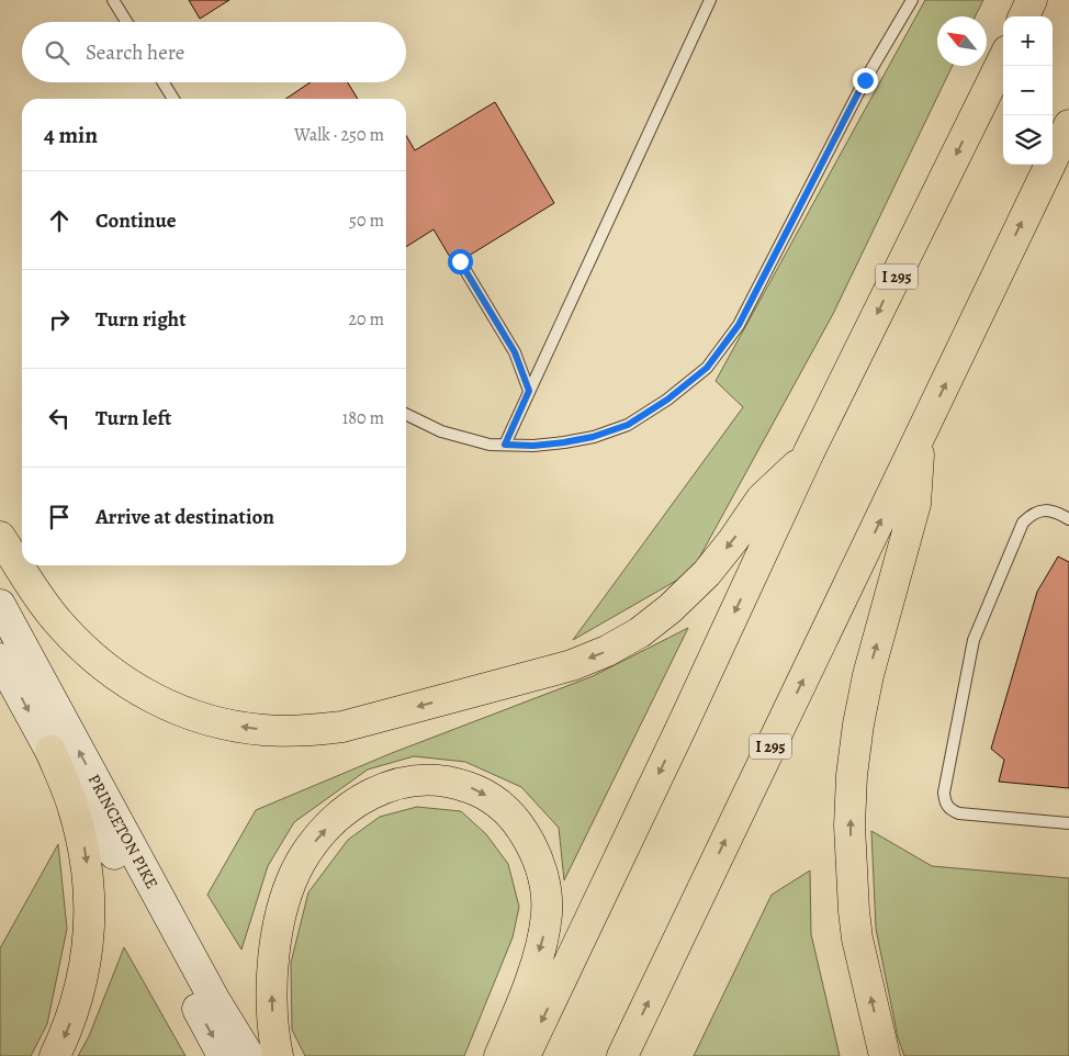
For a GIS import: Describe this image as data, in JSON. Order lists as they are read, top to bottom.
{
  "streets": {
    "highway": ["I 295"],
    "main road": ["PRINCETON PIKE"]
  },
  "north": "top left",
  "page": {
    "map_buttons": ["+", "−"],
    "search": "Search here",
    "heading": ["4 min", "Walk · 250 m"],
    "list": [
      ["Continue", "50 m"],
      ["Turn right", "20 m"],
      ["Turn left", "180 m"],
      "Arrive at destination"
    ]
  }
}
